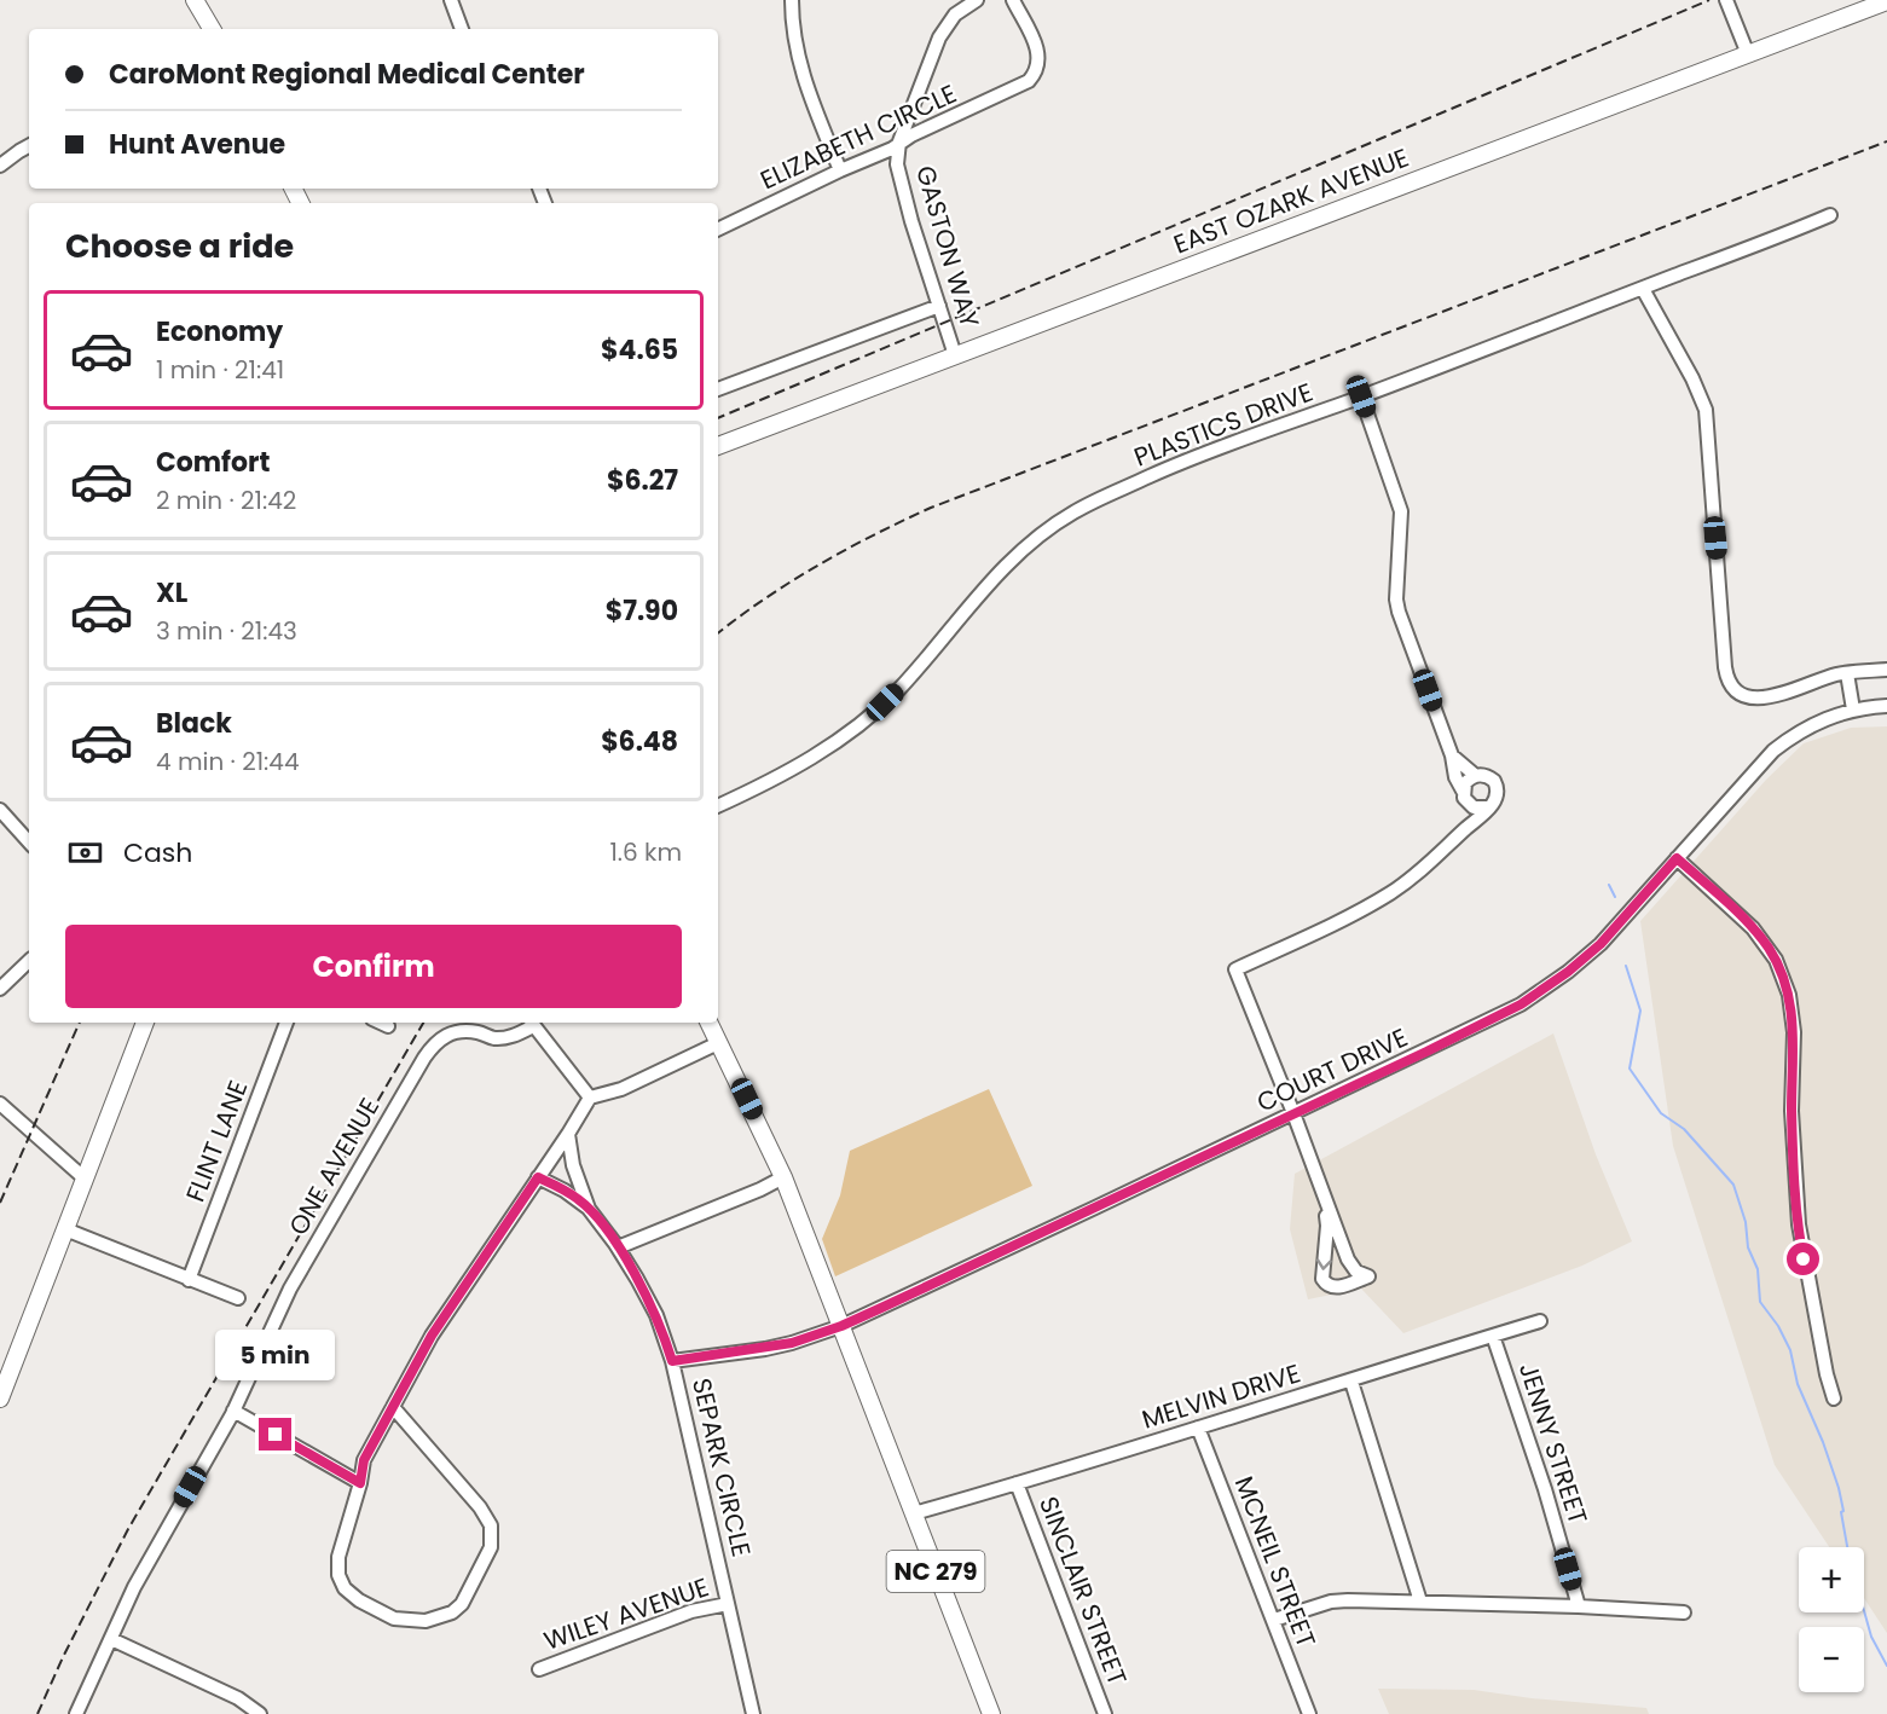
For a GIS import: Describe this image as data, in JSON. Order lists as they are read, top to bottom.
{
  "streets": {
    "main road": ["EAST OZARK AVENUE", "NC 279"],
    "street": [
      "ELIZABETH CIRCLE",
      "GASTON WAY",
      "PLASTICS DRIVE",
      "COURT DRIVE",
      "FLINT LANE",
      "ONE AVENUE",
      "MELVIN DRIVE",
      "JENNY STREET",
      "SEPARK CIRCLE",
      "MCNEIL STREET",
      "SINCLAIR STREET",
      "WILEY AVENUE"
    ]
  },
  "crossings": [
    ["ELIZABETH CIRCLE", "GASTON WAY"],
    ["EAST OZARK AVENUE", "GASTON WAY"],
    ["COURT DRIVE", "SEPARK CIRCLE"],
    ["COURT DRIVE", "NC 279"],
    ["MELVIN DRIVE", "JENNY STREET"],
    ["MELVIN DRIVE", "MCNEIL STREET"],
    ["MELVIN DRIVE", "NC 279"],
    ["MELVIN DRIVE", "SINCLAIR STREET"],
    ["SEPARK CIRCLE", "WILEY AVENUE"]
  ],
  "page": {
    "banner": ["CaroMont Regional Medical Center", "Hunt Avenue"],
    "heading": "Choose a ride",
    "list": [
      {
        "name": "Economy",
        "note": "1 min · 21:41",
        "value": "$4.65"
      },
      {
        "name": "Comfort",
        "note": "2 min · 21:42",
        "value": "$6.27"
      },
      {
        "name": "XL",
        "note": "3 min · 21:43",
        "value": "$7.90"
      },
      {
        "name": "Black",
        "note": "4 min · 21:44",
        "value": "$6.48"
      }
    ],
    "pay": ["Cash", "1.6 km"],
    "buttons": "Confirm",
    "bubble": "5 min",
    "map_buttons": ["+", "−"]
  }
}
